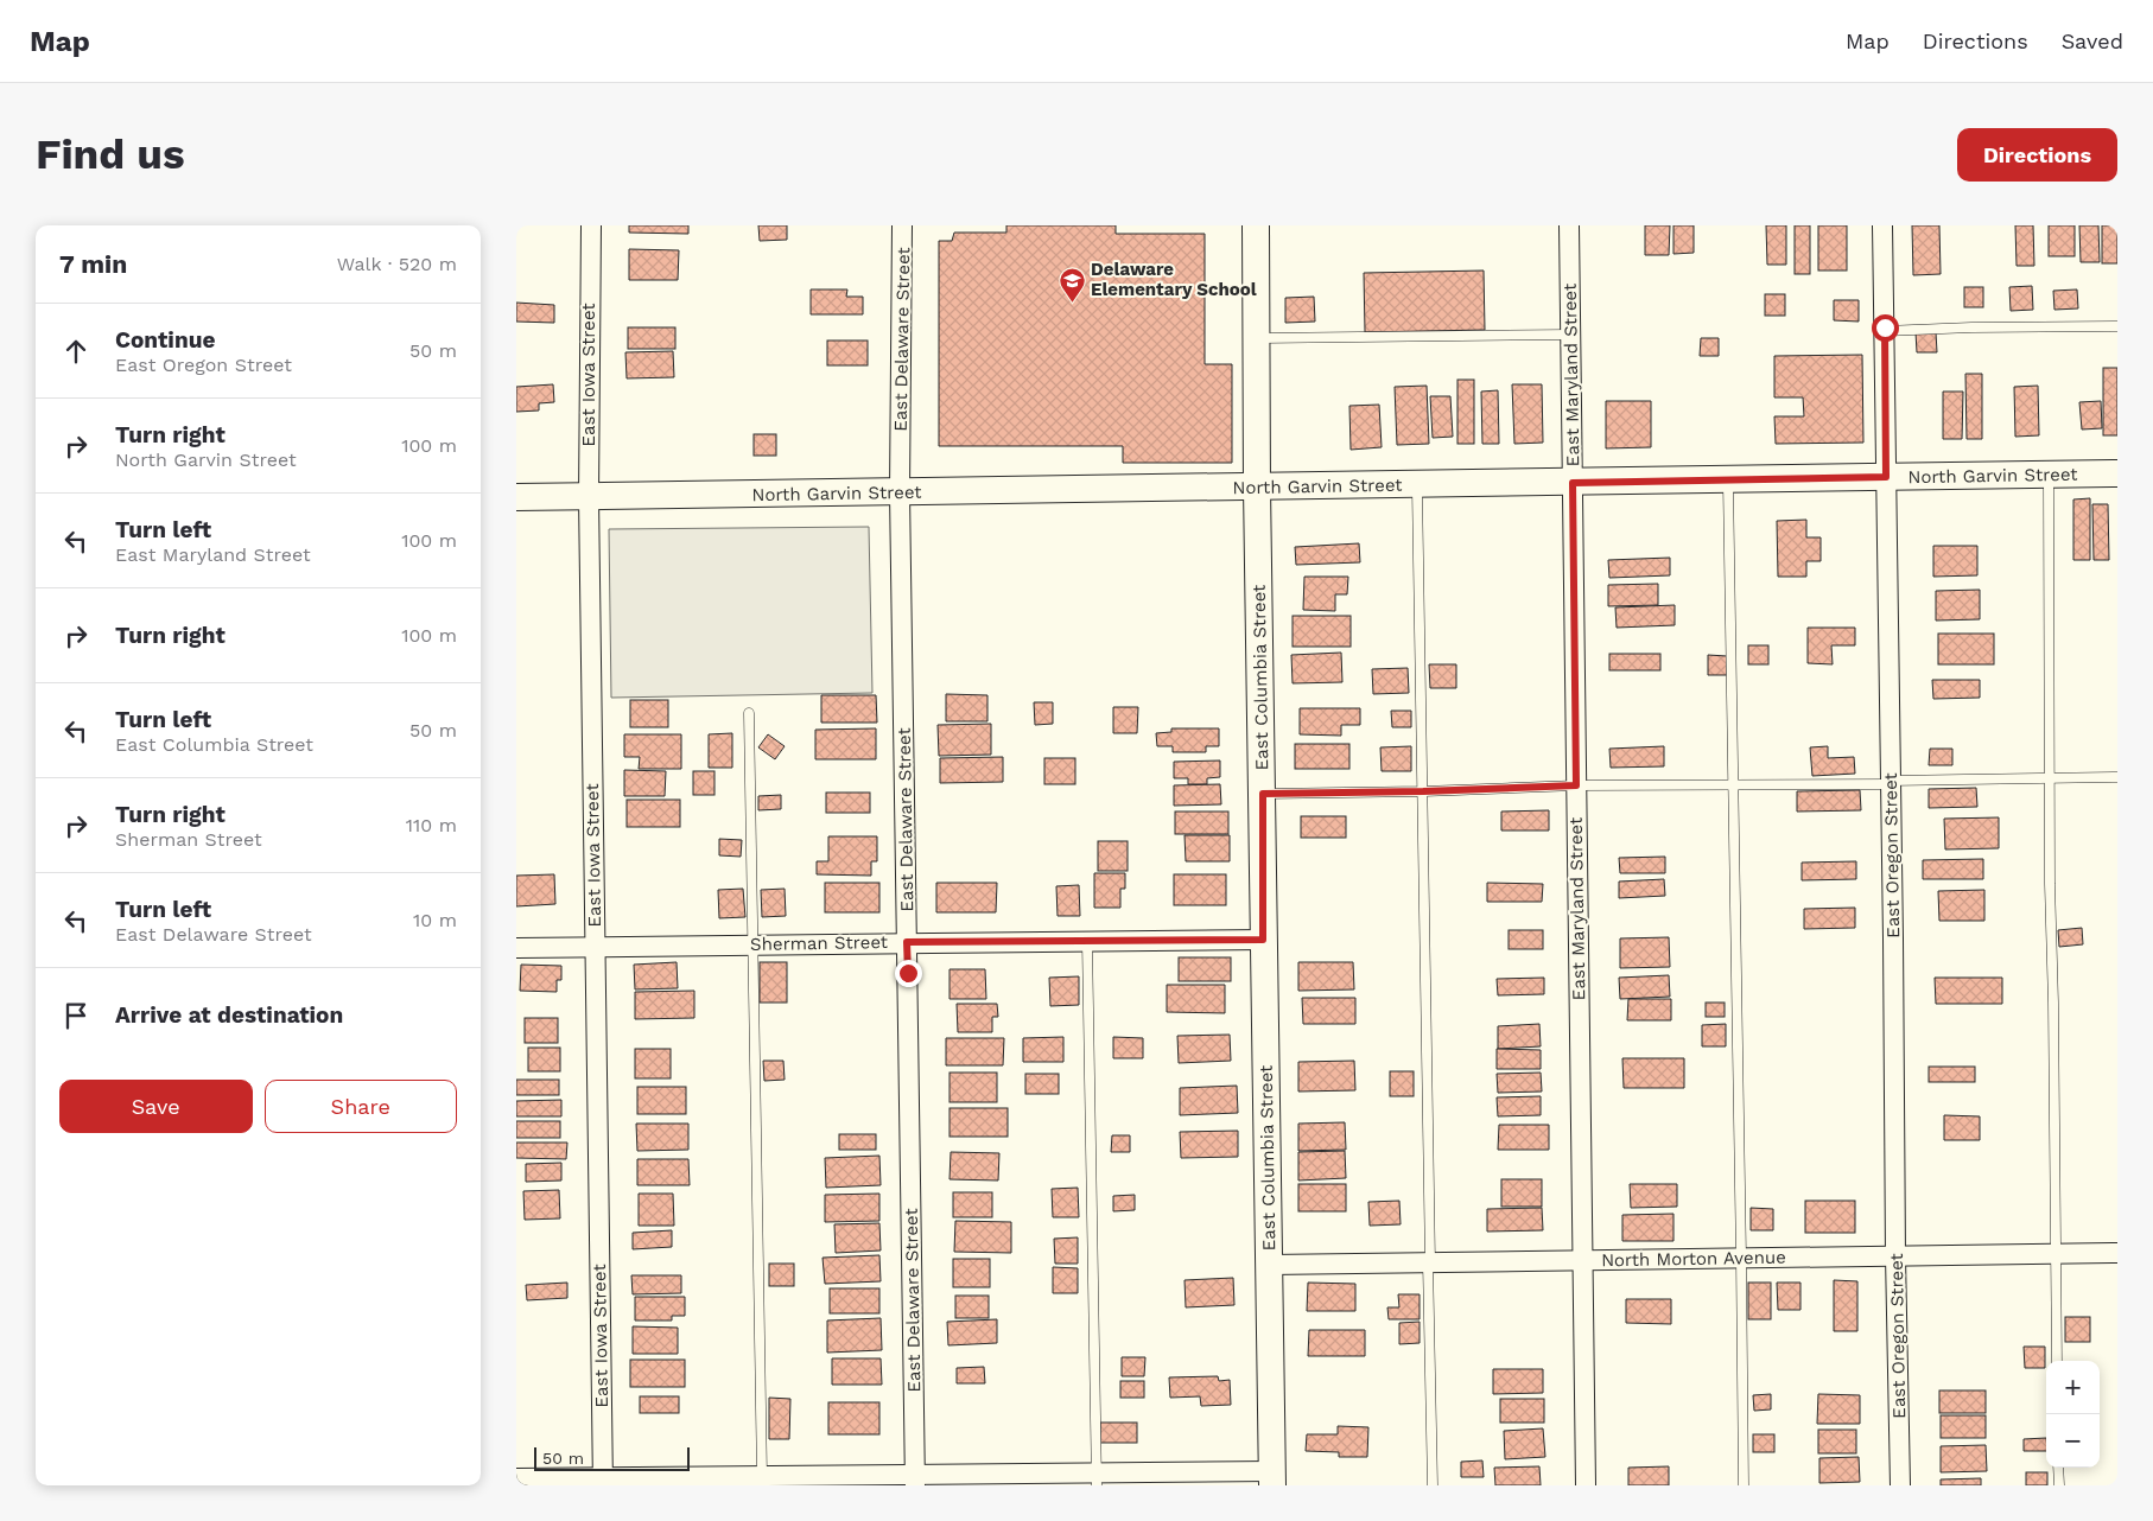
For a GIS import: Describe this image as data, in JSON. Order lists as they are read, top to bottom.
{
  "streets": {
    "main road": ["North Garvin Street", "East Columbia Street"],
    "street": [
      "East Delaware Street",
      "East Iowa Street",
      "East Maryland Street",
      "East Oregon Street",
      "Sherman Street",
      "North Morton Avenue"
    ]
  },
  "crossings": [
    ["East Delaware Street", "North Garvin Street"],
    ["East Delaware Street", "Sherman Street"],
    ["East Iowa Street", "North Garvin Street"],
    ["East Iowa Street", "Sherman Street"],
    ["East Maryland Street", "North Garvin Street"],
    ["East Maryland Street", "North Morton Avenue"],
    ["North Garvin Street", "East Columbia Street"],
    ["North Garvin Street", "East Oregon Street"],
    ["East Columbia Street", "Sherman Street"],
    ["East Columbia Street", "North Morton Avenue"],
    ["East Oregon Street", "North Morton Avenue"]
  ],
  "places": {
    "school or university": ["Delaware Elementary School"]
  },
  "scale_bar": "50 m",
  "page": {
    "header": "Map",
    "nav": ["Map", "Directions", "Saved"],
    "buttons": [
      "Directions",
      ["Save", "Share"]
    ],
    "title": "Find us",
    "heading": ["7 min", "Walk · 520 m"],
    "list": [
      ["Continue", "East Oregon Street", "50 m"],
      ["Turn right", "North Garvin Street", "100 m"],
      ["Turn left", "East Maryland Street", "100 m"],
      ["Turn right", "100 m"],
      ["Turn left", "East Columbia Street", "50 m"],
      ["Turn right", "Sherman Street", "110 m"],
      ["Turn left", "East Delaware Street", "10 m"],
      "Arrive at destination"
    ],
    "map_buttons": ["+", "−"],
    "scale": "50 m"
  }
}
